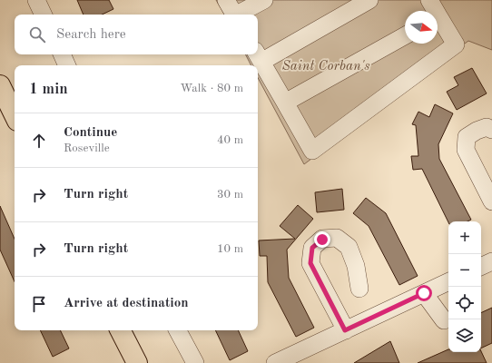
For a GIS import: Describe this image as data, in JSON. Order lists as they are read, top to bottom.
{
  "parks": ["Saint Corban's"],
  "north": "right",
  "page": {
    "search": "Search here",
    "heading": ["1 min", "Walk · 80 m"],
    "list": [
      ["Continue", "Roseville", "40 m"],
      ["Turn right", "30 m"],
      ["Turn right", "10 m"],
      "Arrive at destination"
    ],
    "map_buttons": ["+", "−"]
  }
}
